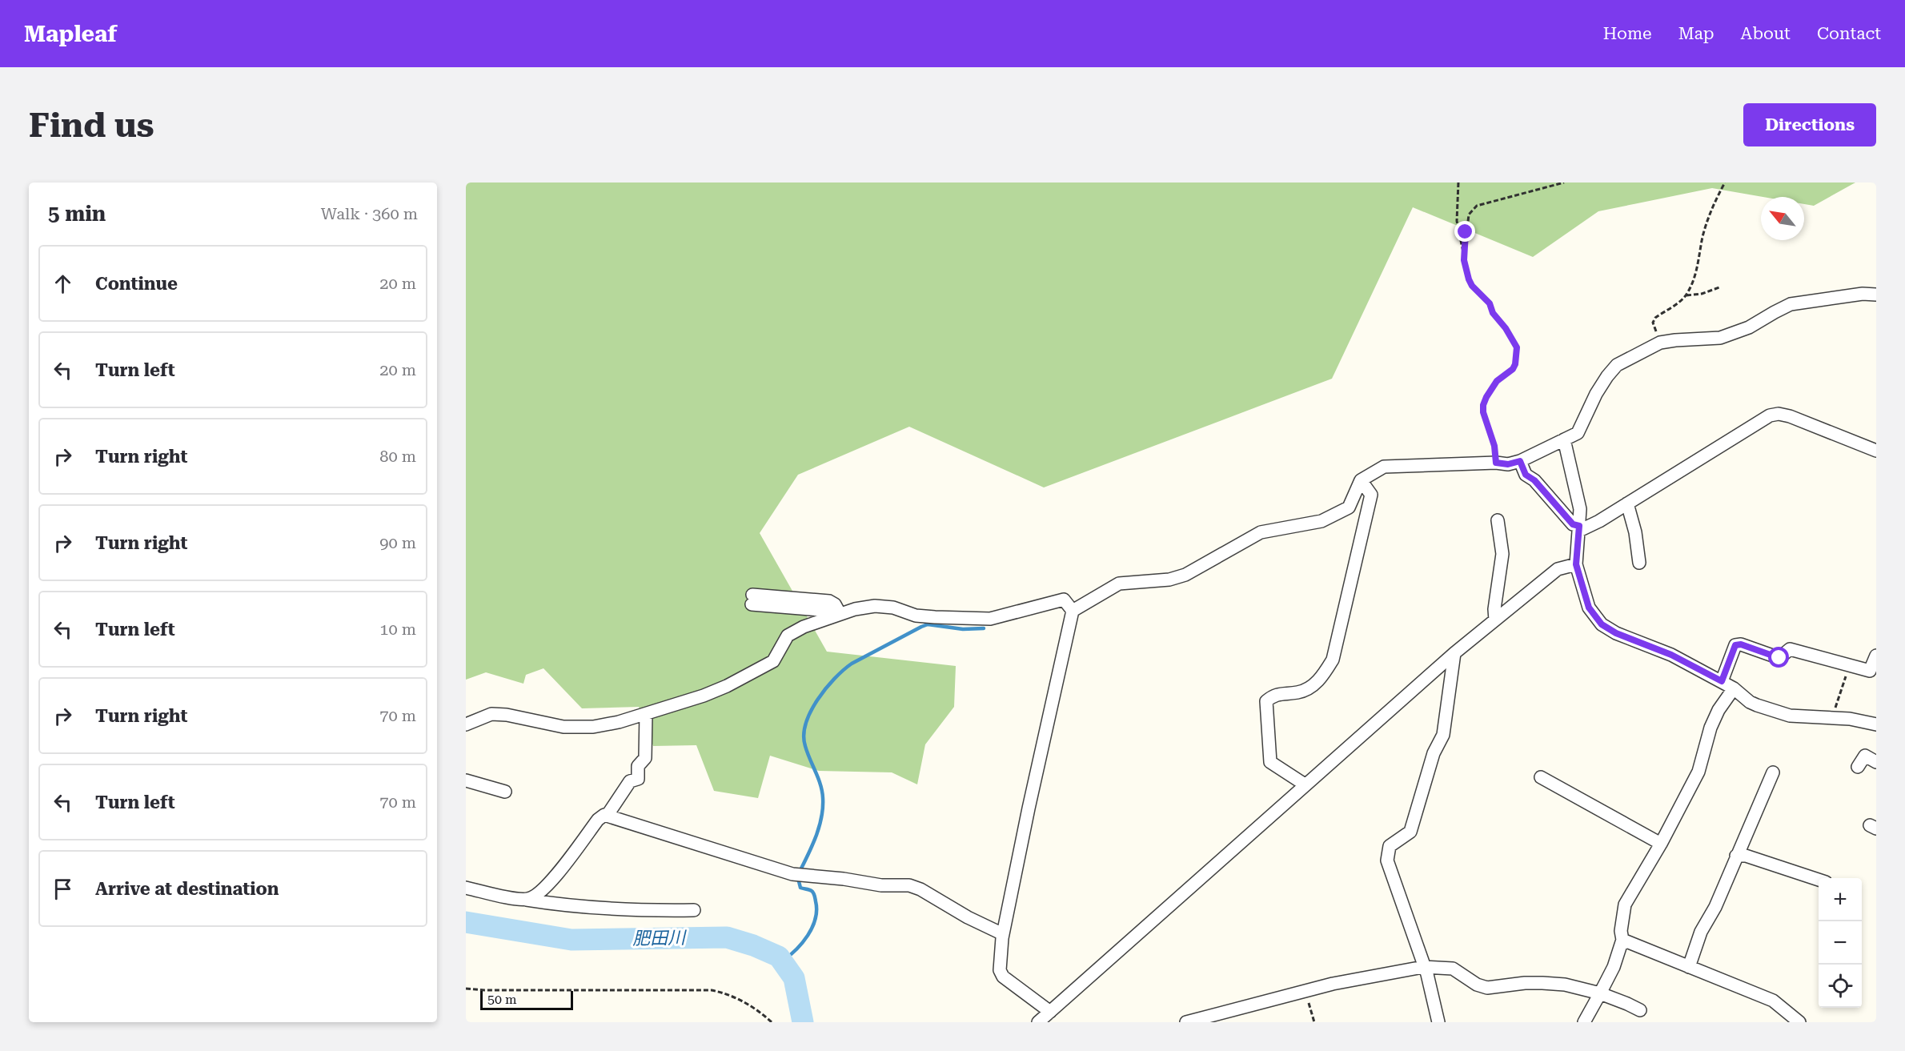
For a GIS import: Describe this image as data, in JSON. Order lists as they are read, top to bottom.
{
  "water": ["肥田川"],
  "scale_bar": "50 m",
  "north": "top left",
  "page": {
    "header": "Mapleaf",
    "nav": [
      "Home",
      "Map",
      "About",
      "Contact"
    ],
    "buttons": "Directions",
    "title": "Find us",
    "heading": ["5 min", "Walk · 360 m"],
    "list": [
      ["Continue", "20 m"],
      ["Turn left", "20 m"],
      ["Turn right", "80 m"],
      ["Turn right", "90 m"],
      ["Turn left", "10 m"],
      ["Turn right", "70 m"],
      ["Turn left", "70 m"],
      "Arrive at destination"
    ],
    "map_buttons": ["+", "−"],
    "scale": "50 m"
  }
}
